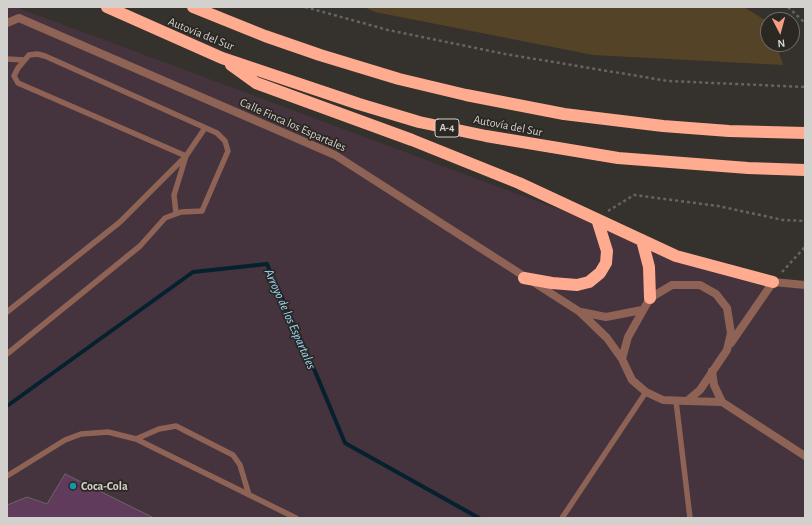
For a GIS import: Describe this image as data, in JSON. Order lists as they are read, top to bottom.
{
  "streets": {
    "highway": ["Autovía del Sur", "A-4"],
    "street": ["Calle Finca los Espartales"]
  },
  "water": ["Arroyo de los Espartales"],
  "places": ["Coca-Cola"],
  "north": "bottom"
}
